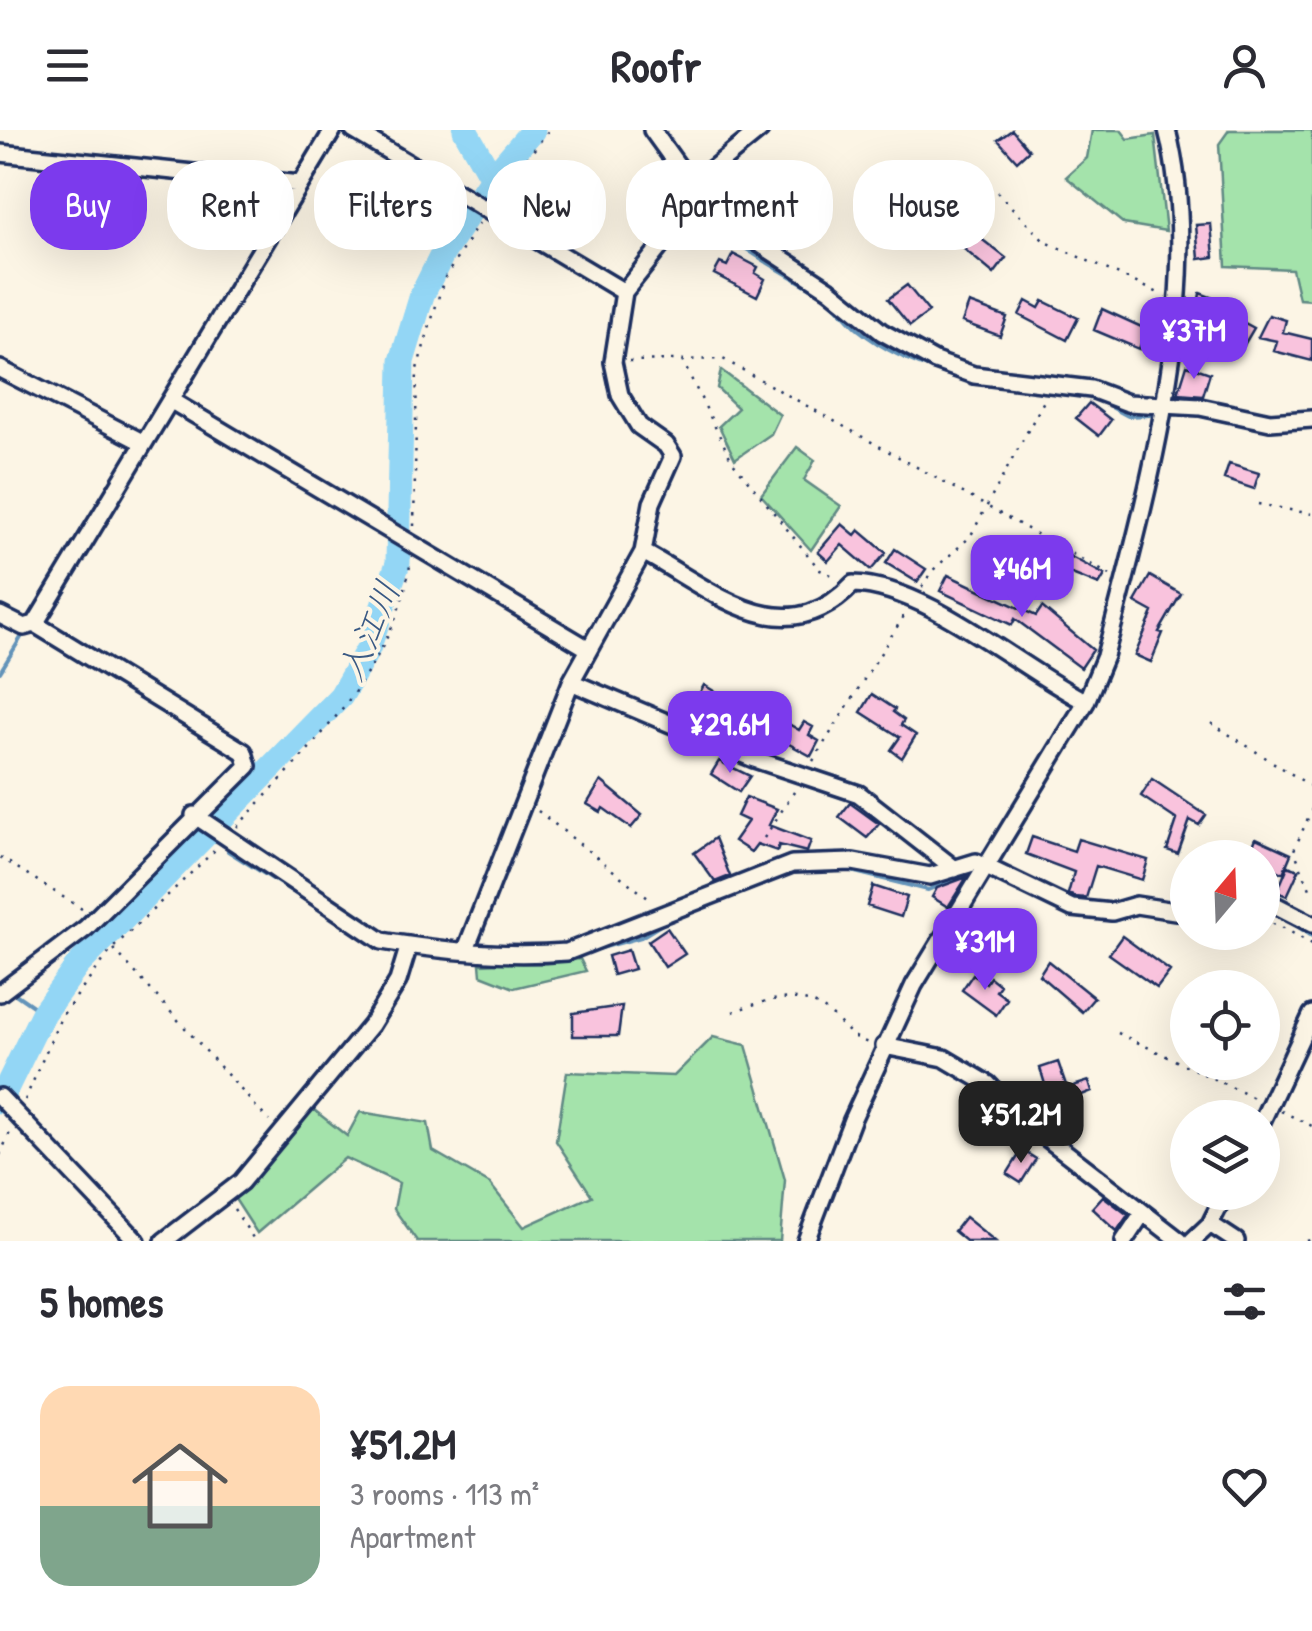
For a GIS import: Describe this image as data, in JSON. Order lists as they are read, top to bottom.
{
  "water": ["入江川"],
  "north": "top",
  "page": {
    "header": "Roofr",
    "chip": [
      "Buy",
      "Rent",
      "Filters",
      "New",
      "Apartment",
      "House"
    ],
    "price": [
      "¥37M",
      "¥46M",
      "¥29.6M",
      "¥31M",
      "¥51.2M"
    ],
    "heading": "5 homes",
    "list": [
      {
        "name": "¥51.2M",
        "note": "3 rooms · 113 m² · Apartment"
      }
    ]
  }
}
